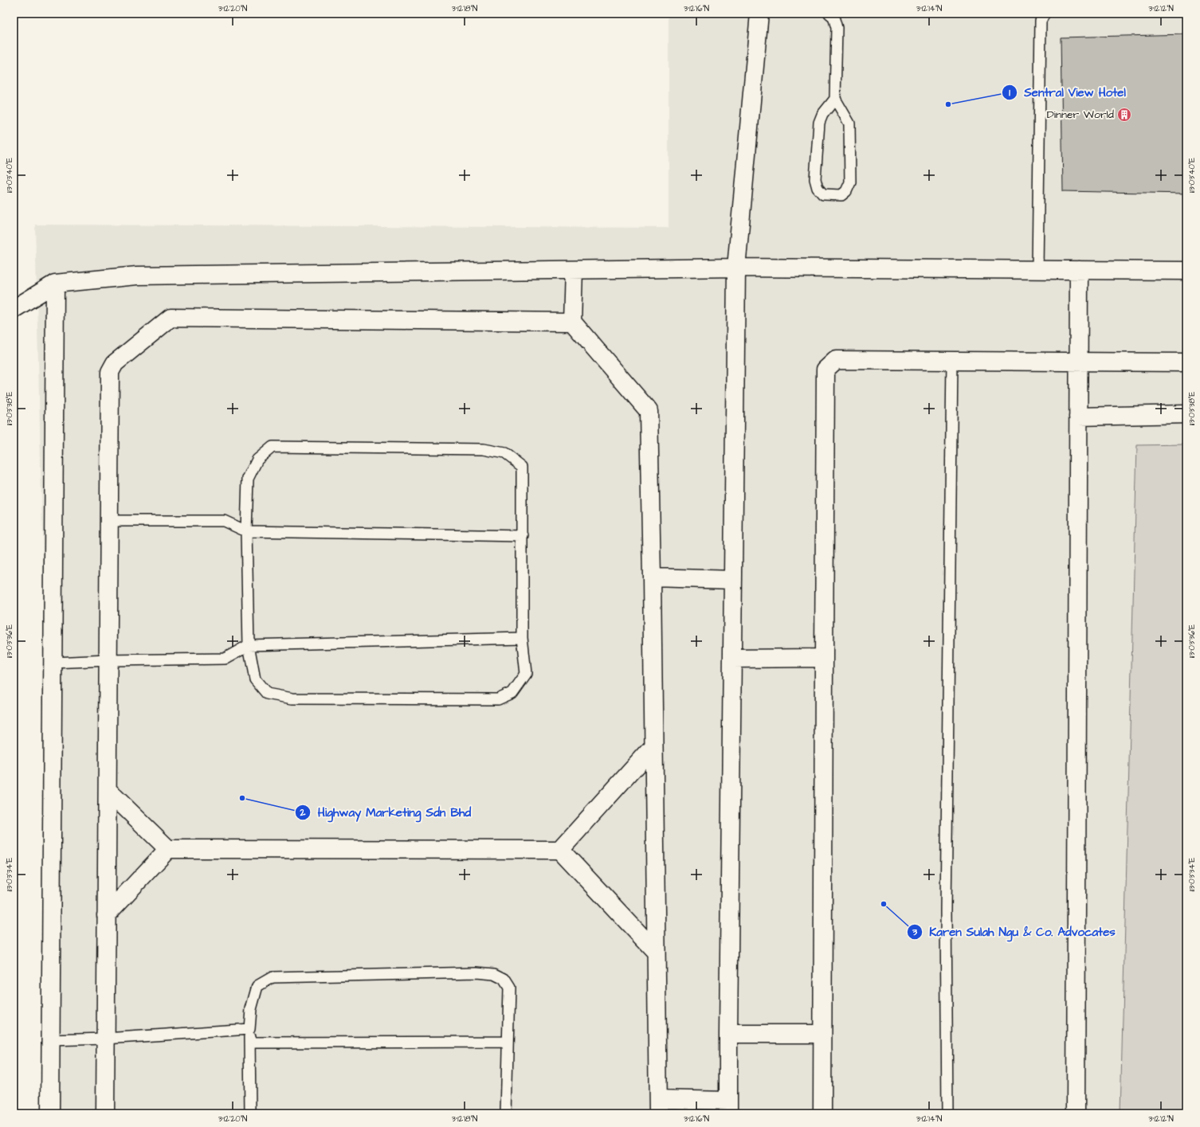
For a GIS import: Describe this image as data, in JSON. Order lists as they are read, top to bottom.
{
  "places": {
    "other": ["Sentral View Hotel", "Highway Marketing Sdn Bhd", "Karen Sulah Ngu & Co. Advocates"],
    "building": ["Dinner World"]
  },
  "coordinates": [
    "3°12'20\"N",
    "3°12'18\"N",
    "3°12'16\"N",
    "3°12'14\"N",
    "3°12'12\"N",
    "113°03'40\"E",
    "113°03'38\"E",
    "113°03'36\"E",
    "113°03'34\"E"
  ]
}
